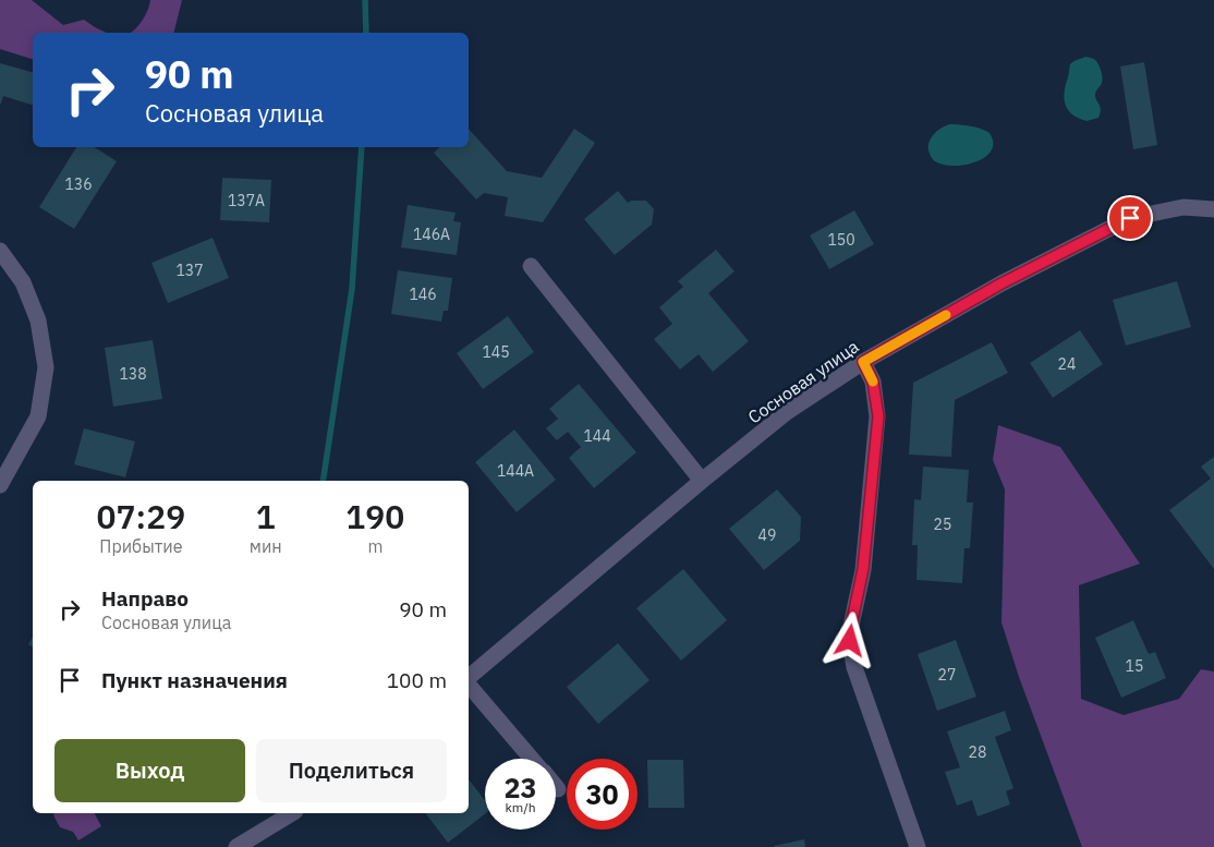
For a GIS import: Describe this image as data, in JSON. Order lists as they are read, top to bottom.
{
  "streets": {
    "street": ["Сосновая улица"]
  },
  "house_numbers": [
    "136",
    "137А",
    "146А",
    "150",
    "137",
    "146",
    "145",
    "24",
    "138",
    "144",
    "144А",
    "25",
    "49",
    "15",
    "27",
    "28"
  ],
  "page": {
    "turn": ["90 m", "Сосновая улица"],
    "eta": [
      "07:29",
      "Прибытие",
      "1",
      "мин",
      "190",
      "m"
    ],
    "list": [
      {
        "name": "Направо",
        "note": "Сосновая улица",
        "value": "90 m"
      },
      {
        "name": "Пункт назначения",
        "value": "100 m"
      }
    ],
    "buttons": ["Выход", "Поделиться"],
    "speed": "23 km/h",
    "limit": "30"
  }
}
